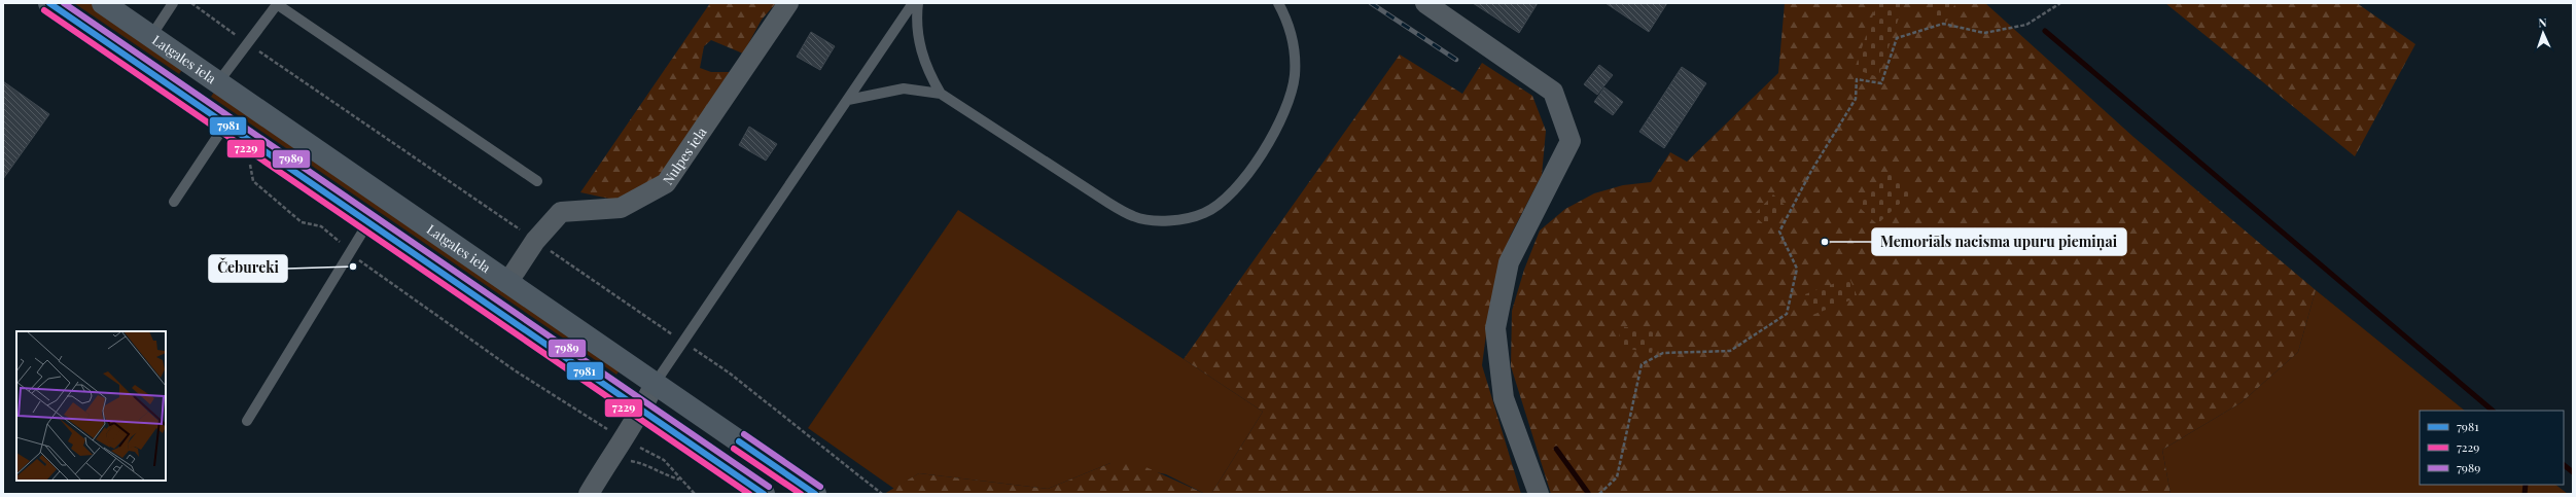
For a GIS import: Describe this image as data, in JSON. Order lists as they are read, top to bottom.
{
  "streets": {
    "highway": ["Latgales iela"],
    "street": ["Nulpes iela"]
  },
  "crossings": [
    ["Latgales iela", "Nulpes iela"]
  ],
  "places": ["Memoriāls nacisma upuru piemiņai", "Čebureki"],
  "lines": ["transit line 7981", "transit line 7989", "transit line 7229"],
  "legend": ["7981", "7229", "7989"],
  "north": "top"
}
